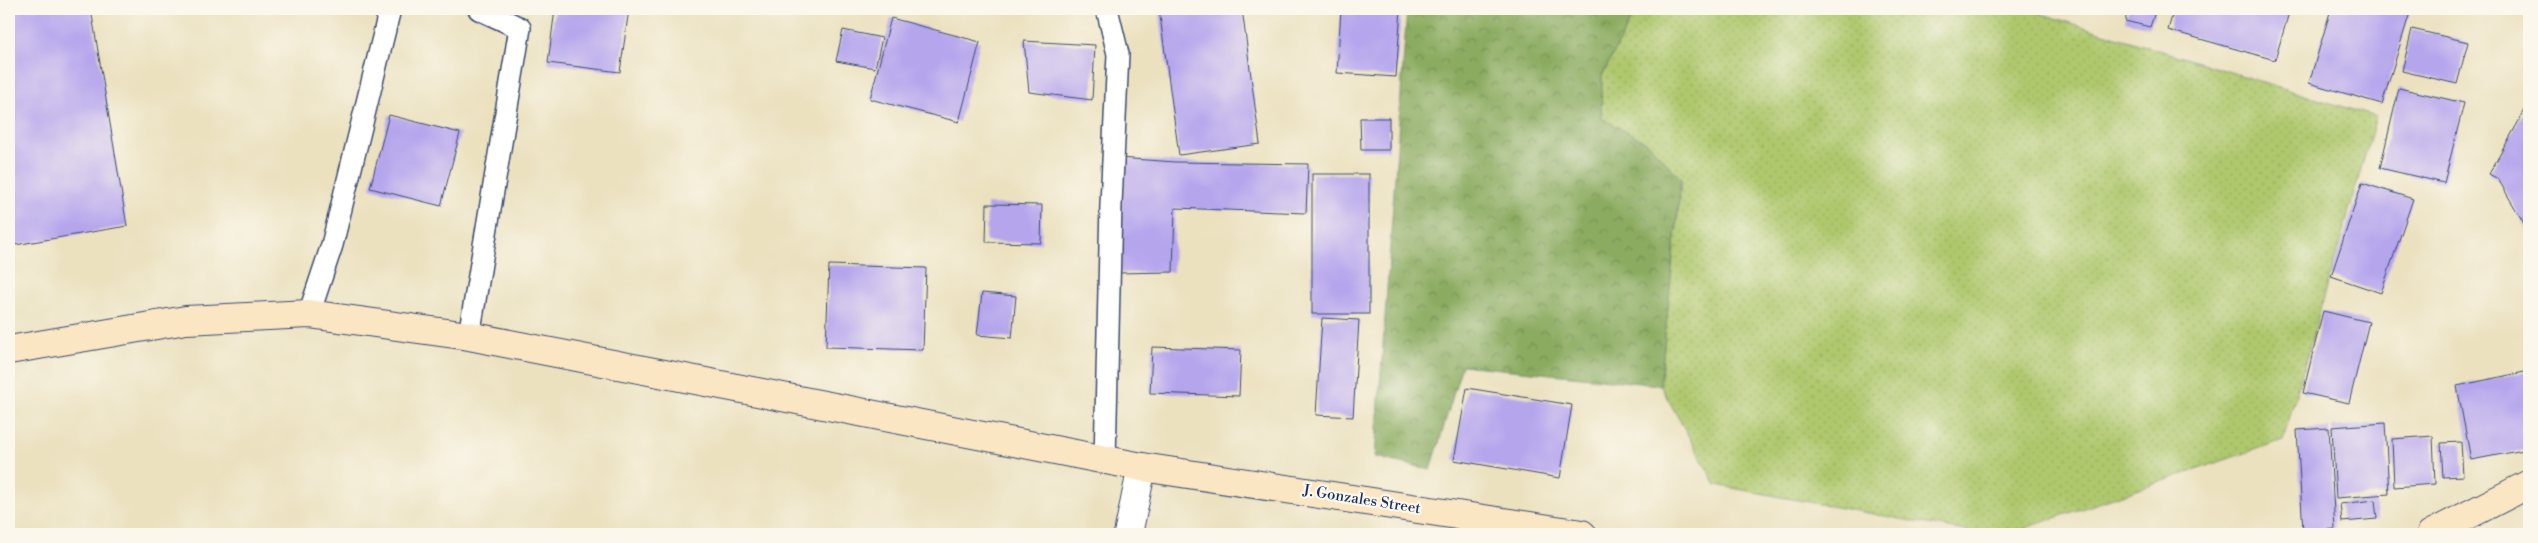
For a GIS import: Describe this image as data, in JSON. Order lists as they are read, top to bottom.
{
  "streets": {
    "main road": ["J. Gonzales Street"]
  }
}
